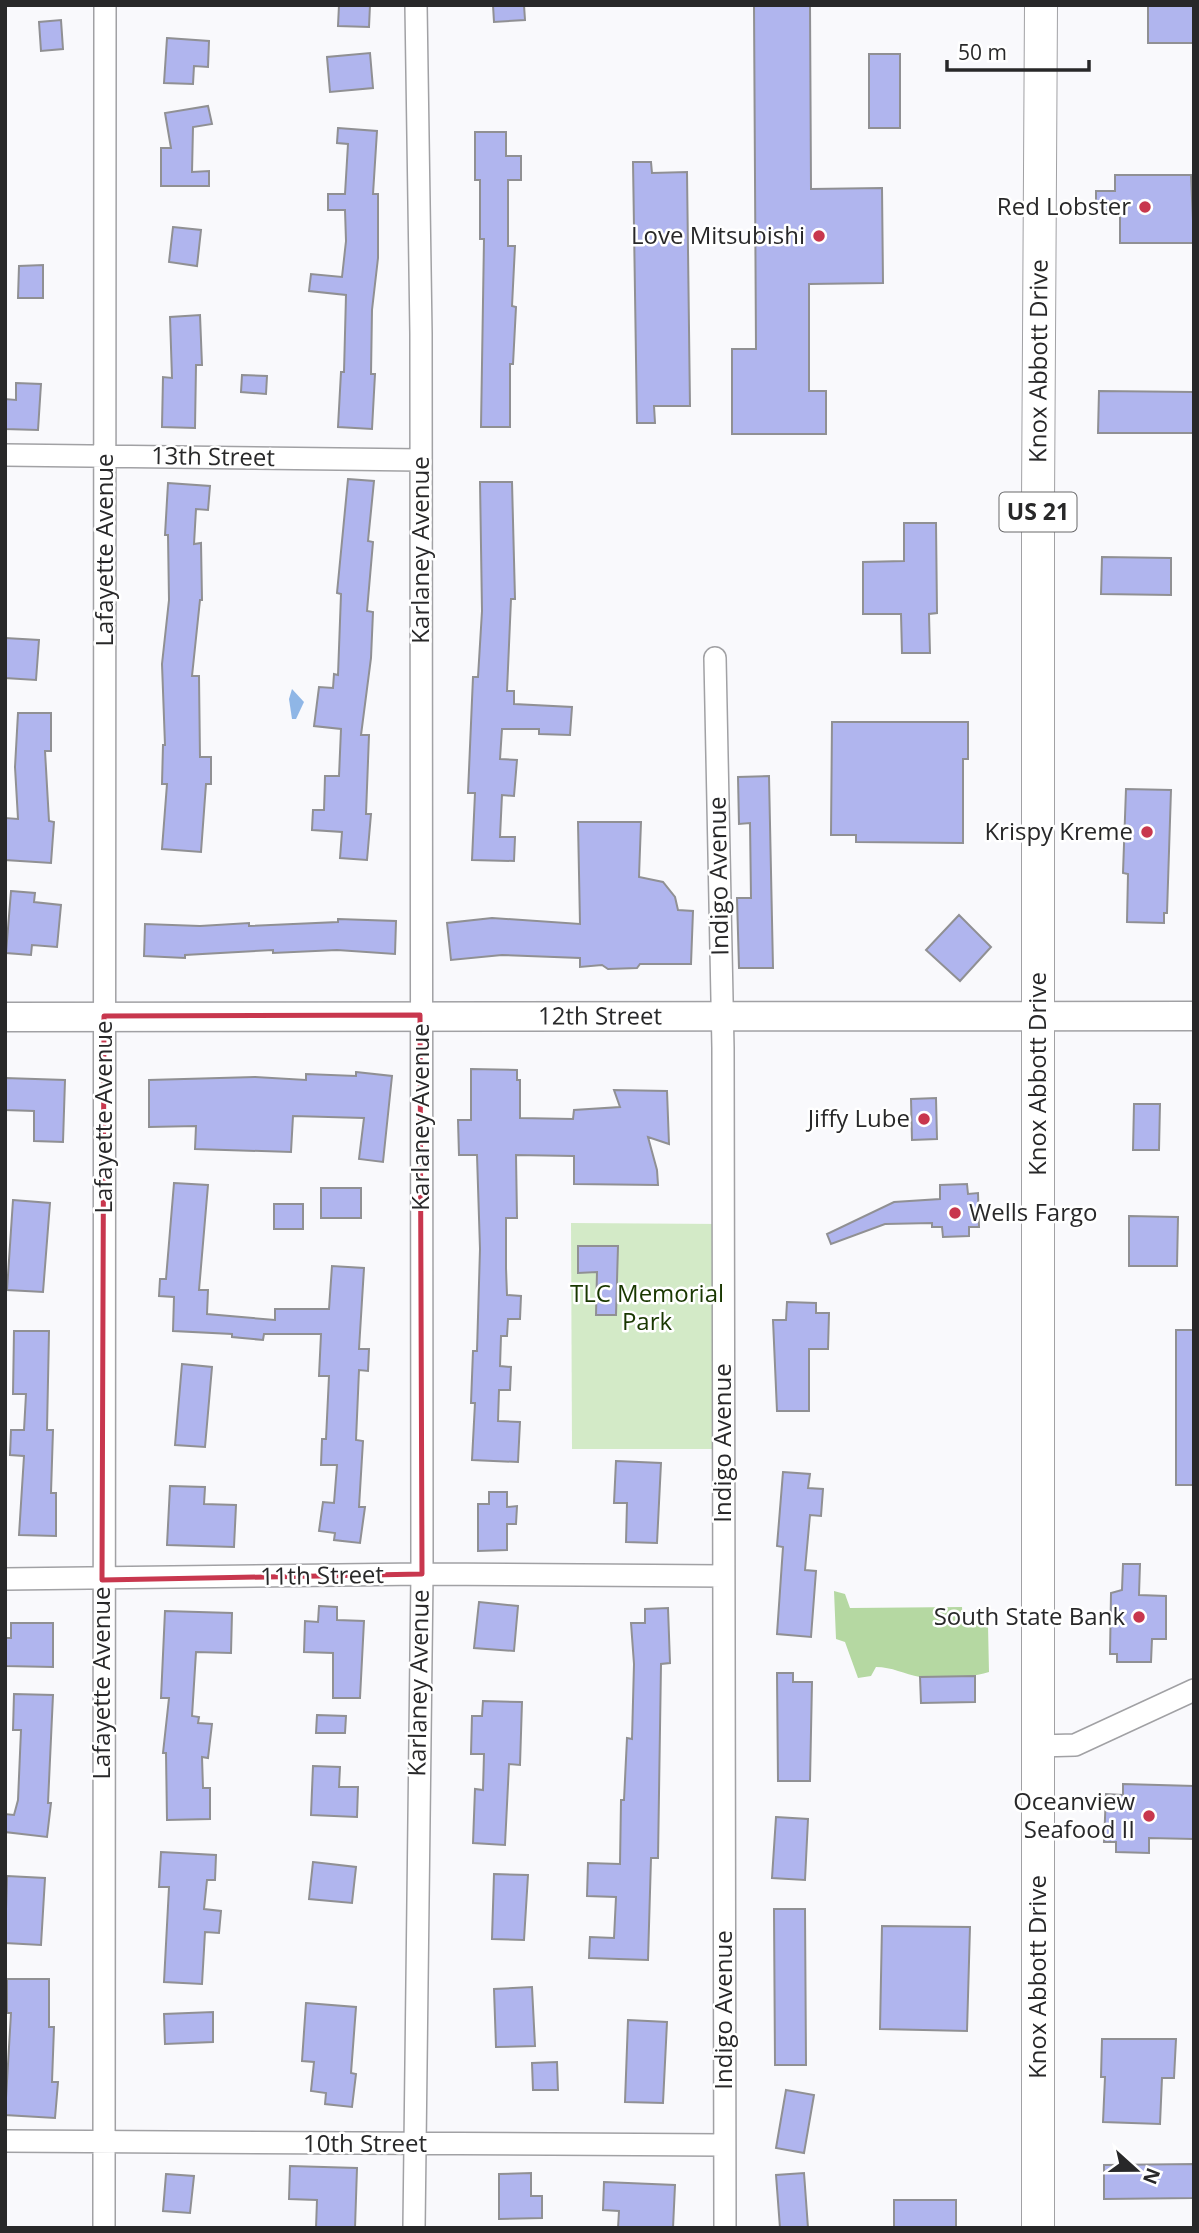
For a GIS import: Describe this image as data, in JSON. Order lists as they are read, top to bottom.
{
  "streets": {
    "main road": ["Knox Abbott Drive", "US 21", "12th Street"],
    "street": [
      "13th Street",
      "Lafayette Avenue",
      "Karlaney Avenue",
      "Indigo Avenue",
      "11th Street",
      "10th Street"
    ]
  },
  "crossings": [
    ["Knox Abbott Drive", "12th Street"],
    ["13th Street", "Lafayette Avenue"],
    ["13th Street", "Karlaney Avenue"],
    ["Lafayette Avenue", "12th Street"],
    ["Lafayette Avenue", "11th Street"],
    ["Lafayette Avenue", "10th Street"],
    ["Karlaney Avenue", "12th Street"],
    ["Karlaney Avenue", "11th Street"],
    ["Karlaney Avenue", "10th Street"],
    ["Indigo Avenue", "12th Street"],
    ["Indigo Avenue", "11th Street"],
    ["Indigo Avenue", "10th Street"]
  ],
  "parks": ["TLC Memorial Park"],
  "places": [
    "Red Lobster",
    "Love Mitsubishi",
    "Krispy Kreme",
    "Jiffy Lube",
    "Wells Fargo",
    "South State Bank",
    "Oceanview Seafood II"
  ],
  "scale_bar": "50 m",
  "north": "right"
}
